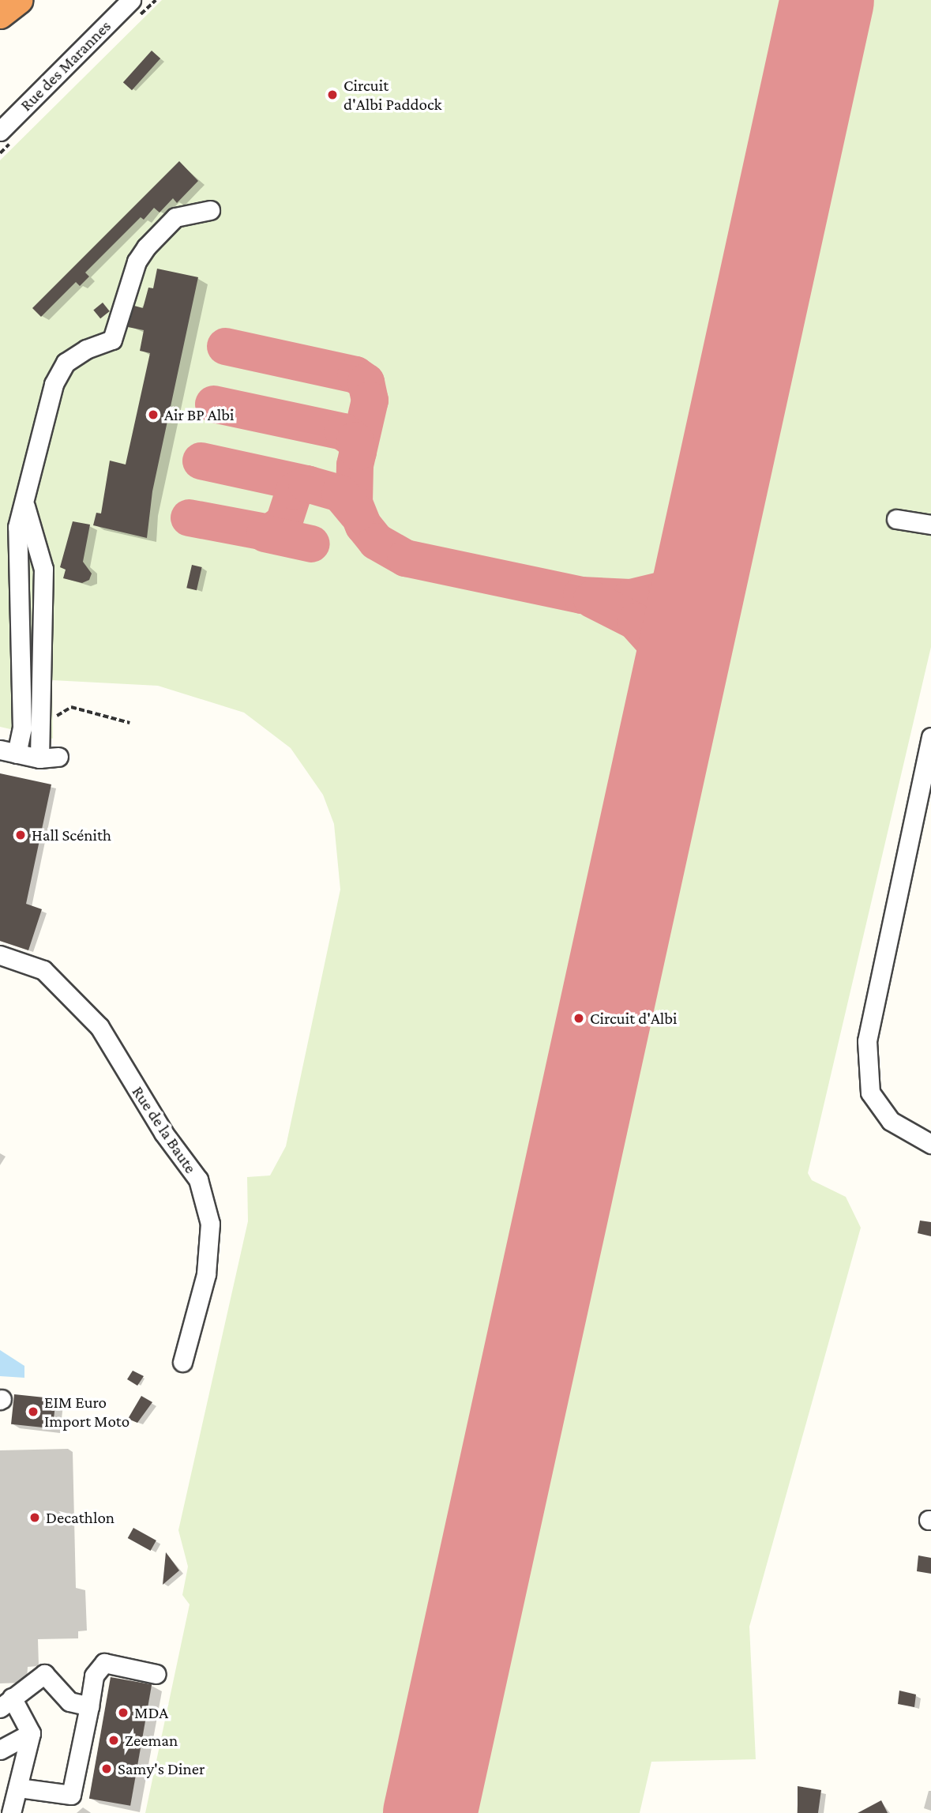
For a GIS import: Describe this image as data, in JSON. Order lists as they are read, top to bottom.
{
  "streets": {
    "street": ["Rue des Marannes", "Rue de la Baute"]
  },
  "places": [
    "Circuit d'Albi Paddock",
    "Air BP Albi",
    "Hall Scénith",
    "Circuit d'Albi",
    "EIM Euro Import Moto",
    "Decathlon",
    "MDA",
    "Zeeman",
    "Samy's Diner"
  ]
}
